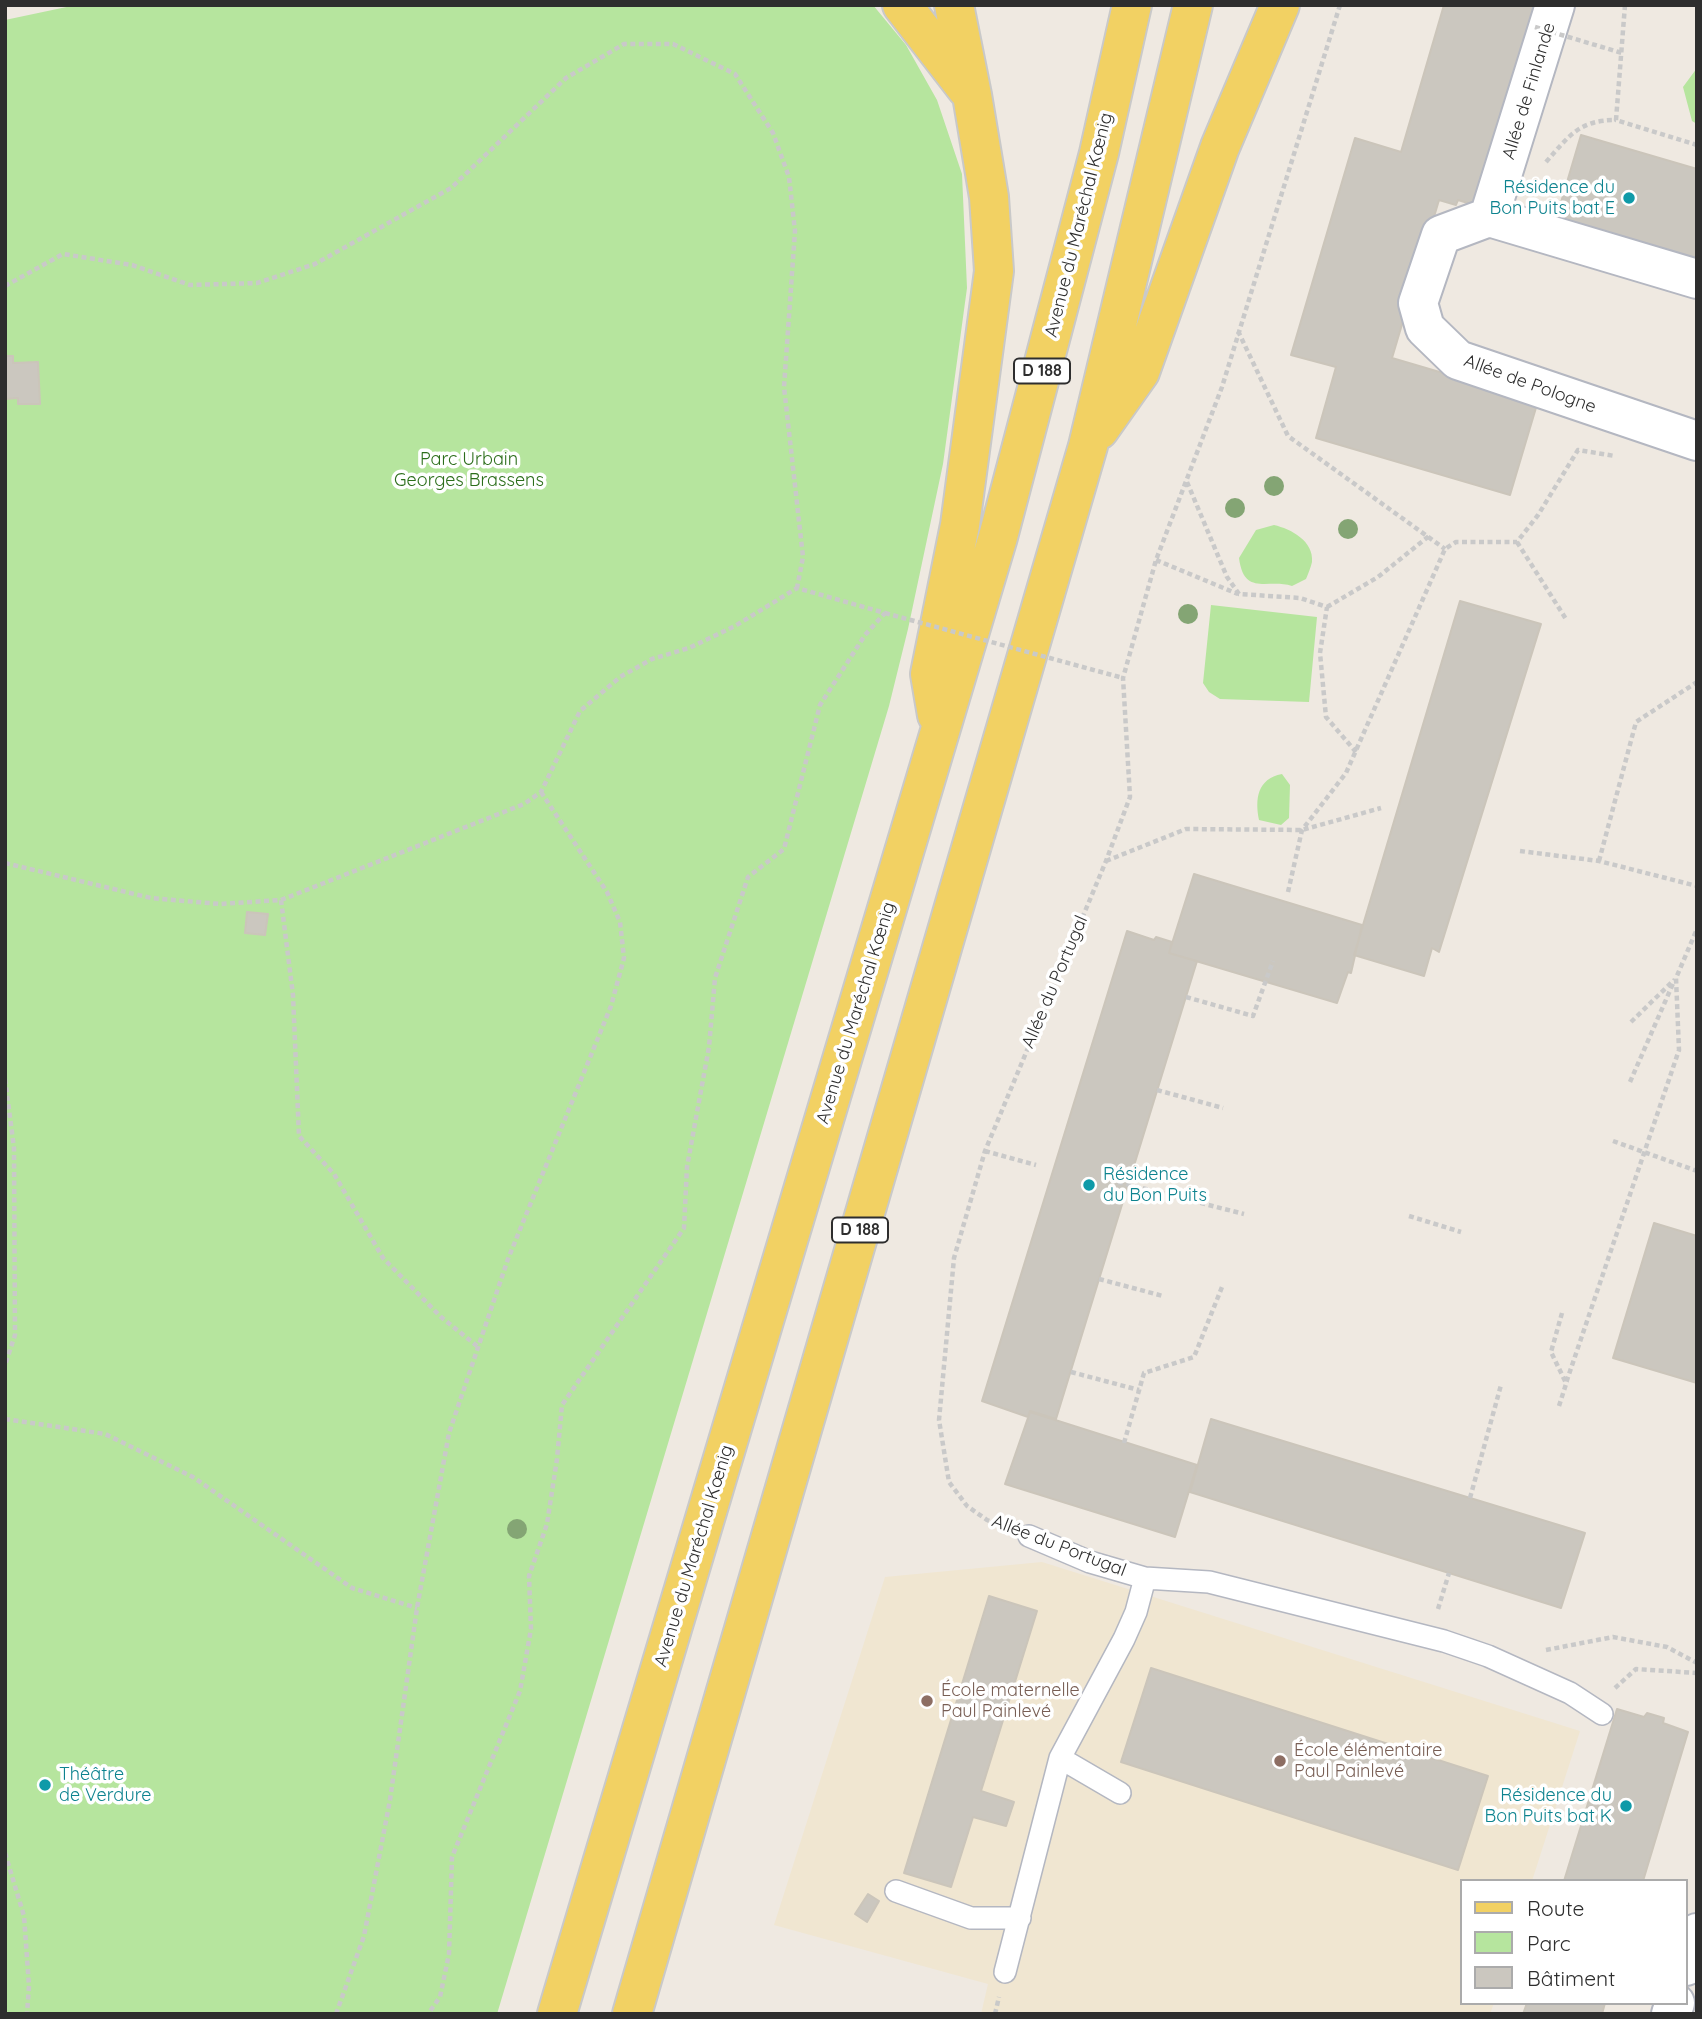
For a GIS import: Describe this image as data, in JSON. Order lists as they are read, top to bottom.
{
  "streets": {
    "main road": ["Avenue du Maréchal Kœnig", "D 188"],
    "street": ["Allée de Finlande", "Allée de Pologne"],
    "lane": ["Allée du Portugal"]
  },
  "crossings": [
    ["Allée de Finlande", "Allée de Pologne"]
  ],
  "parks": ["Parc Urbain Georges Brassens"],
  "places": [
    "Résidence du Bon Puits bat E",
    "Résidence du Bon Puits",
    "École maternelle Paul Painlevé",
    "École élémentaire Paul Painlevé",
    "Théâtre de Verdure",
    "Résidence du Bon Puits bat K"
  ],
  "legend": ["Route", "Parc", "Bâtiment"]
}
